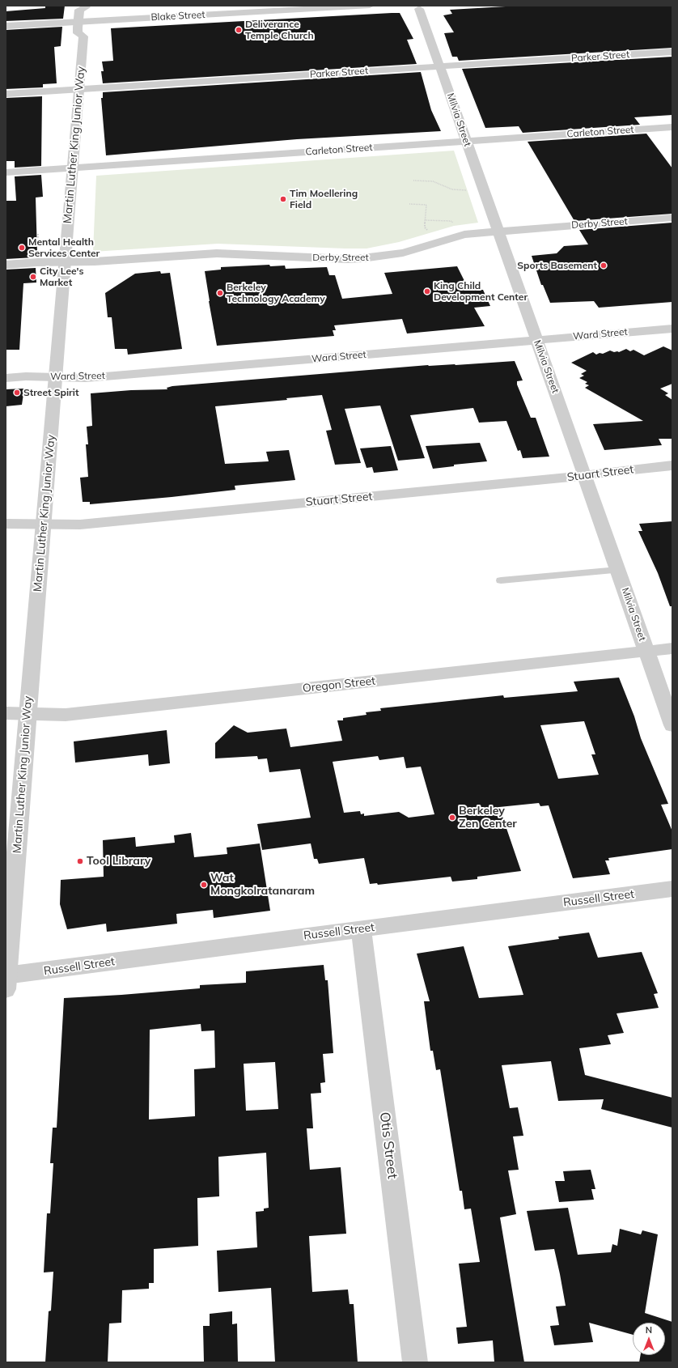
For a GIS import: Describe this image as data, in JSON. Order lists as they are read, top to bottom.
{
  "streets": {
    "street": [
      "Blake Street",
      "Parker Street",
      "Milvia Street",
      "Carleton Street",
      "Martin Luther King Junior Way",
      "Derby Street",
      "Ward Street",
      "Stuart Street",
      "Oregon Street",
      "Russell Street",
      "Otis Street"
    ]
  },
  "crossings": [
    ["Blake Street", "Martin Luther King Junior Way"],
    ["Parker Street", "Milvia Street"],
    ["Parker Street", "Martin Luther King Junior Way"],
    ["Milvia Street", "Carleton Street"],
    ["Milvia Street", "Derby Street"],
    ["Milvia Street", "Ward Street"],
    ["Milvia Street", "Stuart Street"],
    ["Milvia Street", "Oregon Street"],
    ["Carleton Street", "Martin Luther King Junior Way"],
    ["Martin Luther King Junior Way", "Derby Street"],
    ["Martin Luther King Junior Way", "Ward Street"],
    ["Martin Luther King Junior Way", "Stuart Street"],
    ["Martin Luther King Junior Way", "Oregon Street"],
    ["Martin Luther King Junior Way", "Russell Street"],
    ["Russell Street", "Otis Street"]
  ],
  "places": [
    "Deliverance Temple Church",
    "Tim Moellering Field",
    "Mental Health Services Center",
    "Sports Basement",
    "City Lee's Market",
    "King Child Development Center",
    "Berkeley Technology Academy",
    "Street Spirit",
    "Berkeley Zen Center",
    "Tool Library",
    "Wat Mongkolratanaram"
  ],
  "north": "top"
}
